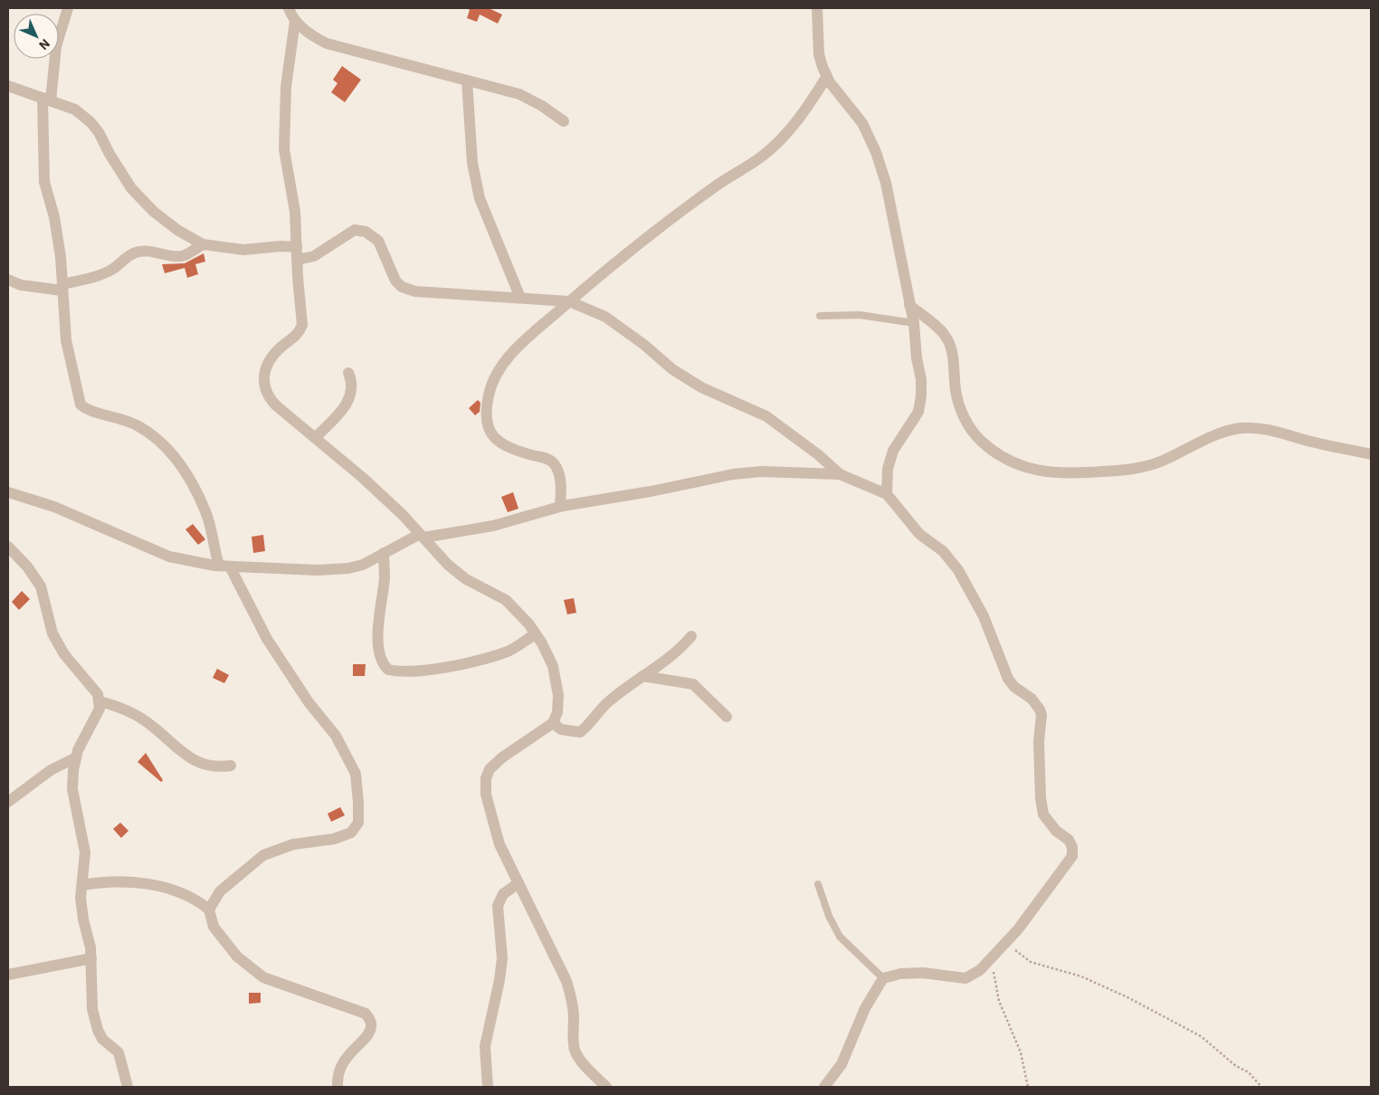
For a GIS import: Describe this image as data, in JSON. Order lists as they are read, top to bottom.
{
  "north": "bottom right"
}
